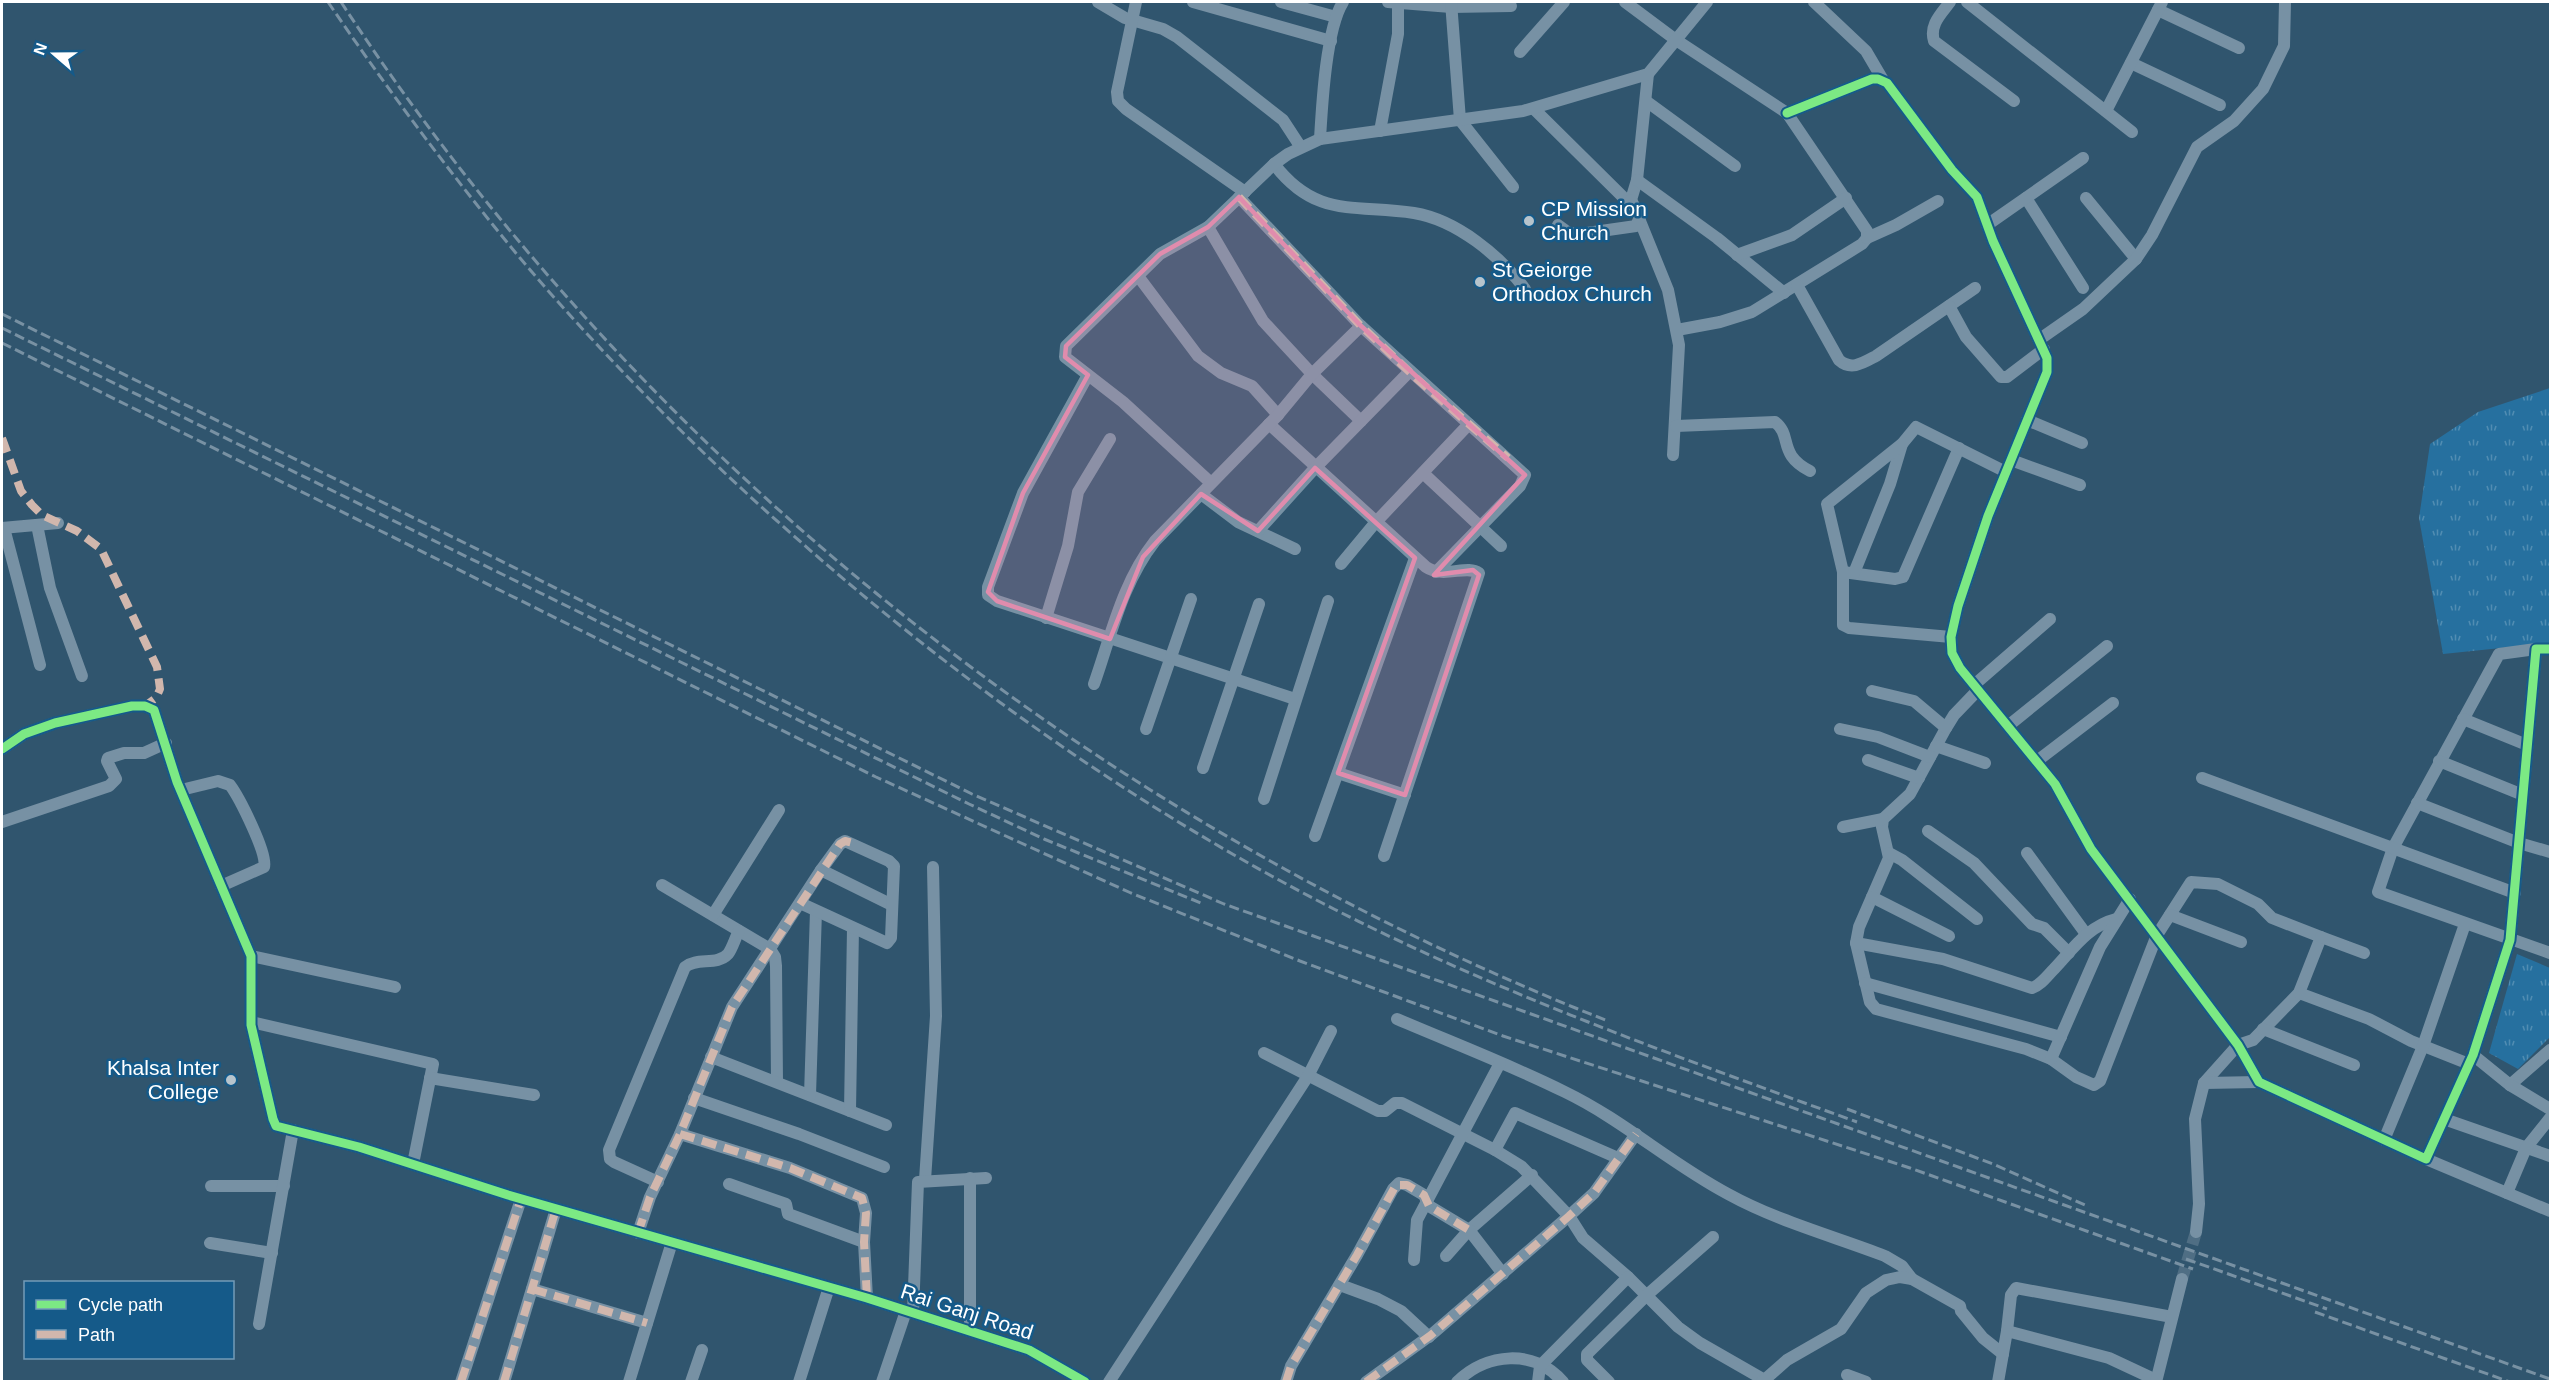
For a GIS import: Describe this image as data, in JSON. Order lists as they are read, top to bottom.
{
  "streets": {
    "street": ["Rai Ganj Road"]
  },
  "places": ["CP Mission Church", "St Geiorge Orthodox Church", "Khalsa Inter College"],
  "legend": ["Cycle path", "Path"],
  "north": "left"
}
